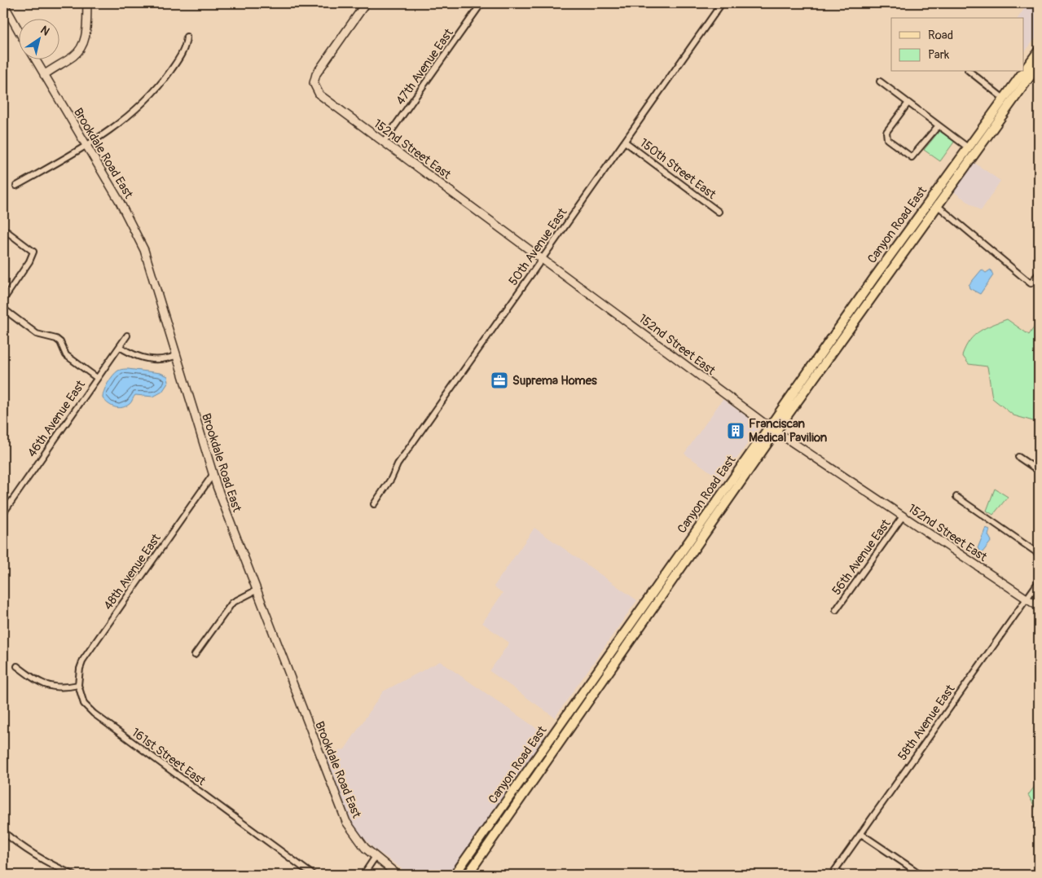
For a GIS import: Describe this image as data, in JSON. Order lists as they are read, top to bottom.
{
  "streets": {
    "main road": ["Canyon Road East"],
    "street": [
      "47th Avenue East",
      "152nd Street East",
      "Brookdale Road East",
      "150th Street East",
      "50th Avenue East",
      "46th Avenue East",
      "56th Avenue East",
      "48th Avenue East",
      "58th Avenue East",
      "161st Street East"
    ]
  },
  "crossings": [
    ["47th Avenue East", "152nd Street East"],
    ["152nd Street East", "Canyon Road East"],
    ["152nd Street East", "50th Avenue East"],
    ["152nd Street East", "56th Avenue East"],
    ["152nd Street East", "58th Avenue East"],
    ["Brookdale Road East", "48th Avenue East"],
    ["150th Street East", "50th Avenue East"],
    ["48th Avenue East", "161st Street East"]
  ],
  "places": {
    "office": ["Suprema Homes"],
    "building": ["Franciscan Medical Pavilion"]
  },
  "legend": ["Road", "Park"],
  "north": "top right"
}
